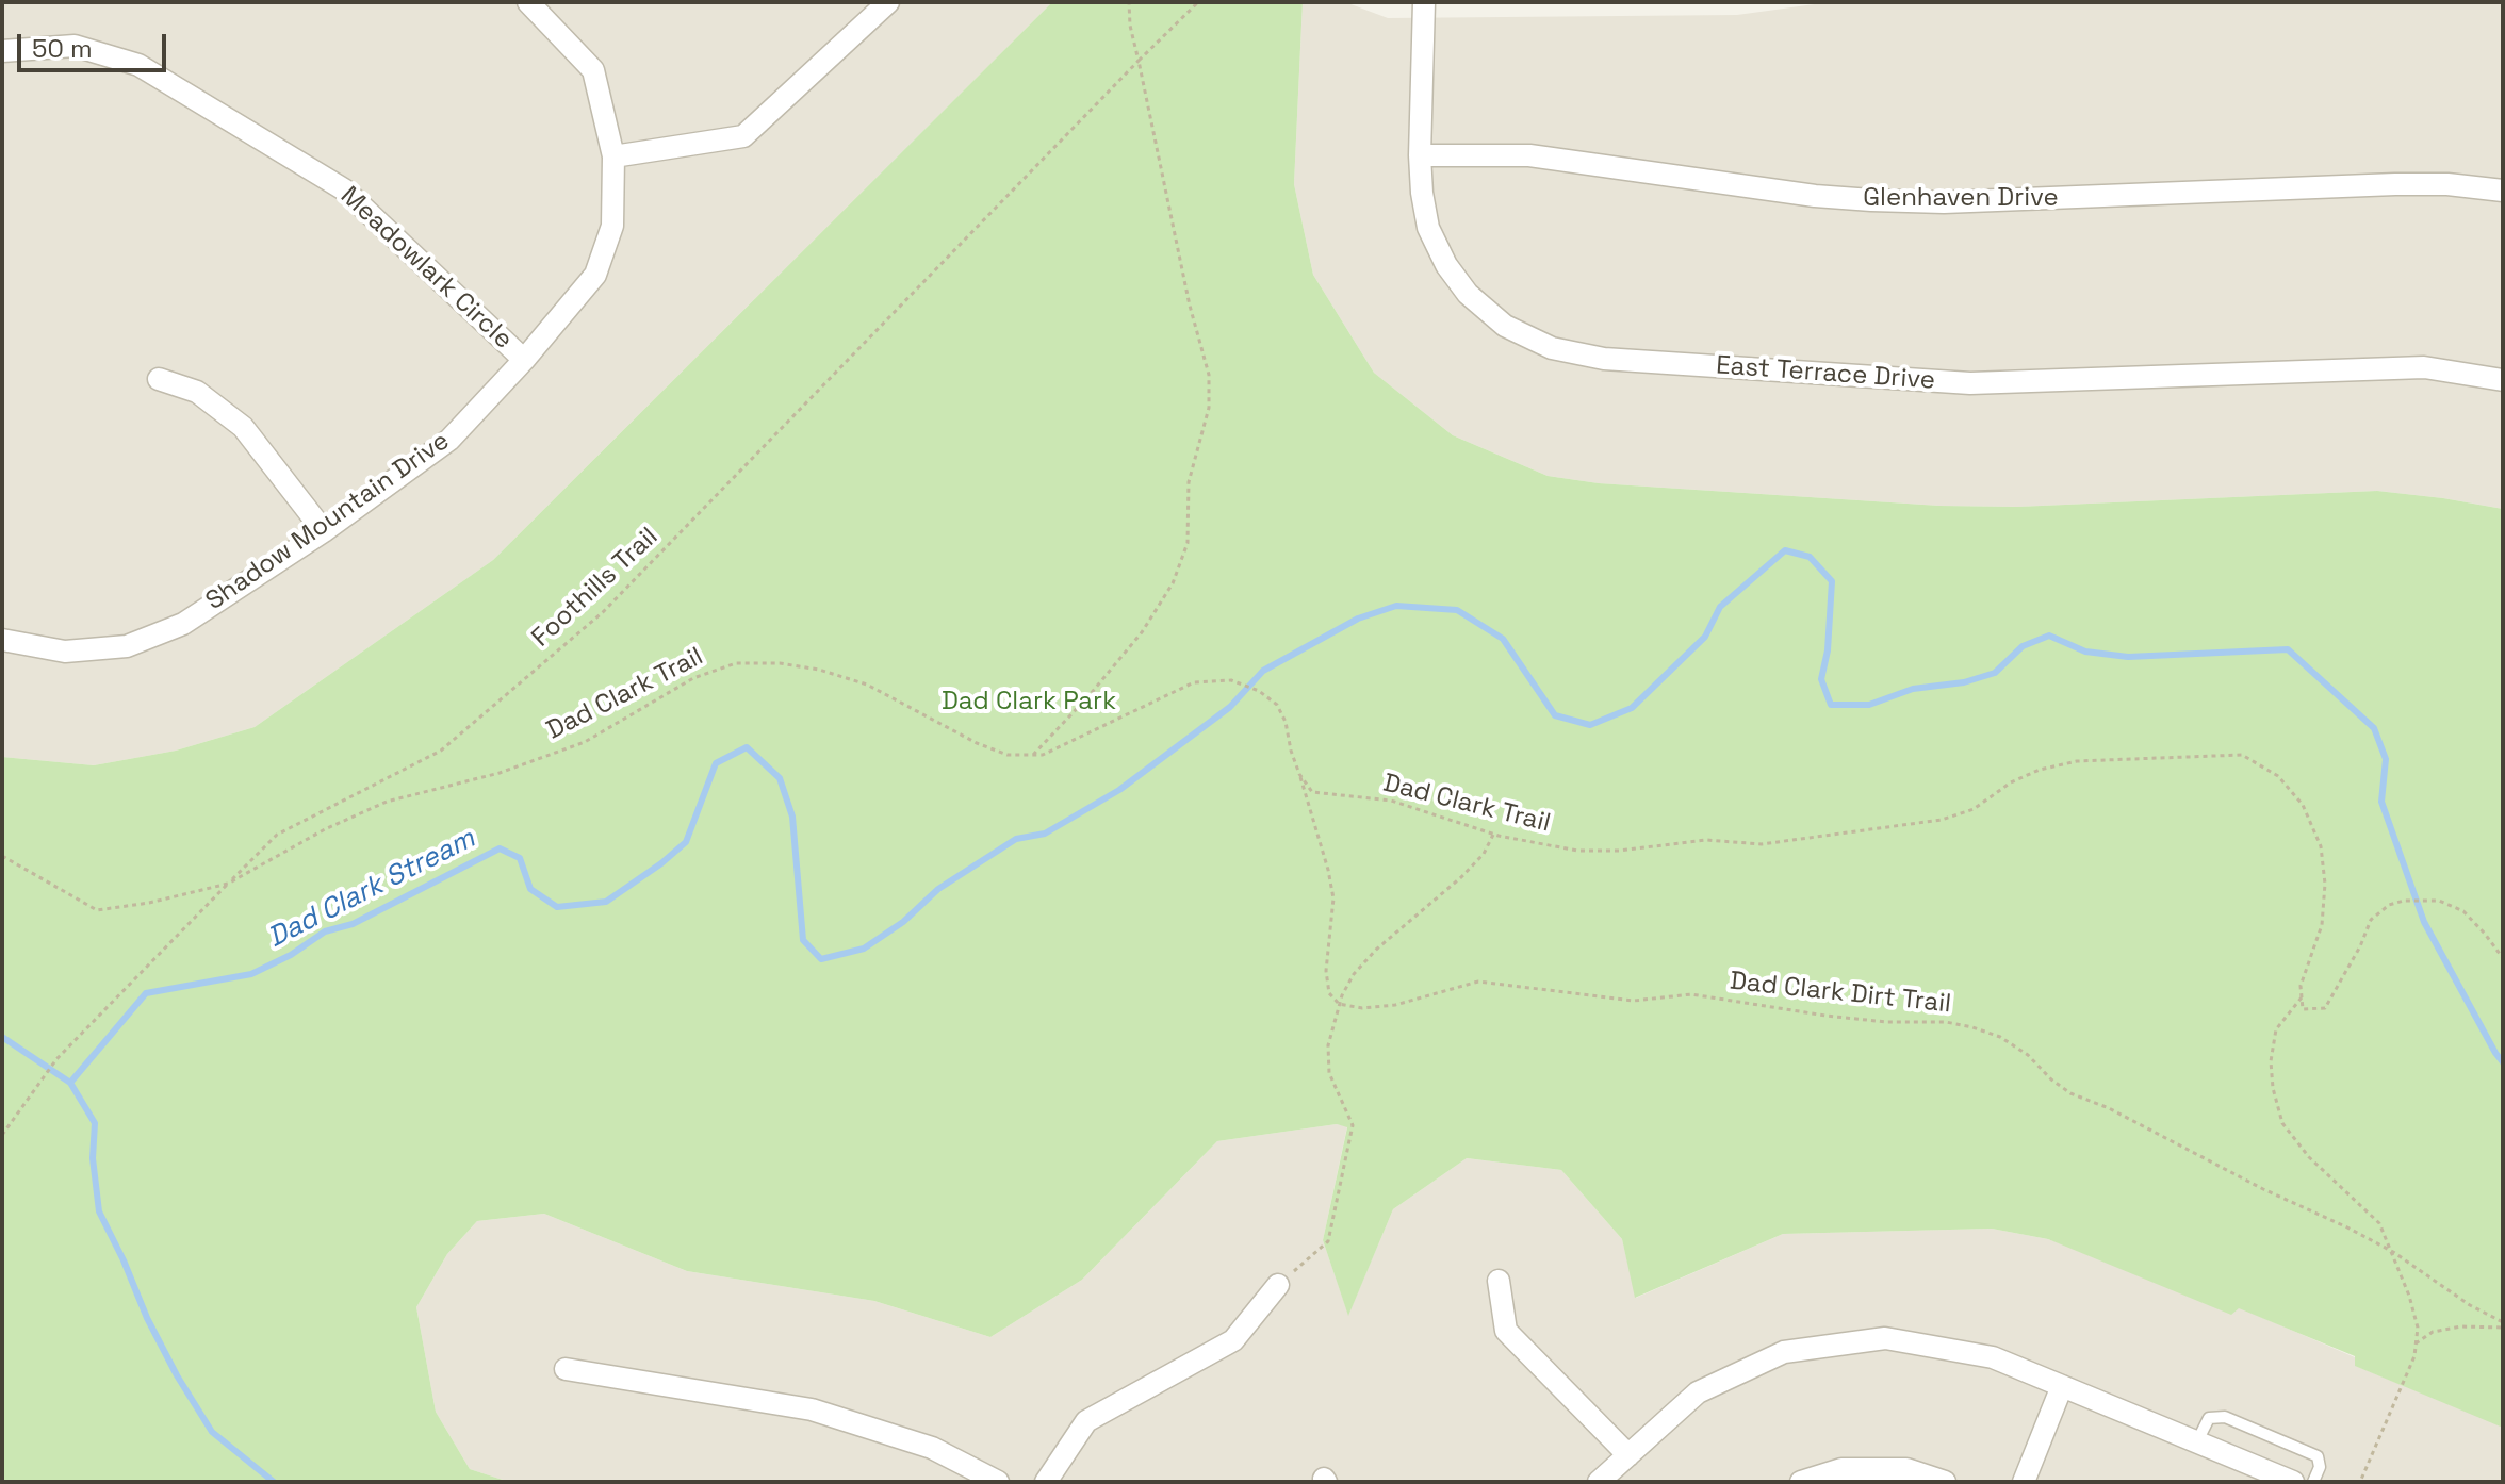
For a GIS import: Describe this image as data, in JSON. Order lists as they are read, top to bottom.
{
  "streets": {
    "street": [
      "Glenhaven Drive",
      "Meadowlark Circle",
      "East Terrace Drive",
      "Shadow Mountain Drive"
    ],
    "path": ["Foothills Trail", "Dad Clark Trail", "Dad Clark Dirt Trail"]
  },
  "crossings": [
    ["Glenhaven Drive", "East Terrace Drive"],
    ["Meadowlark Circle", "Shadow Mountain Drive"],
    ["Foothills Trail", "Dad Clark Trail"]
  ],
  "water": ["Dad Clark Stream"],
  "parks": ["Dad Clark Park"],
  "scale_bar": "50 m"
}
